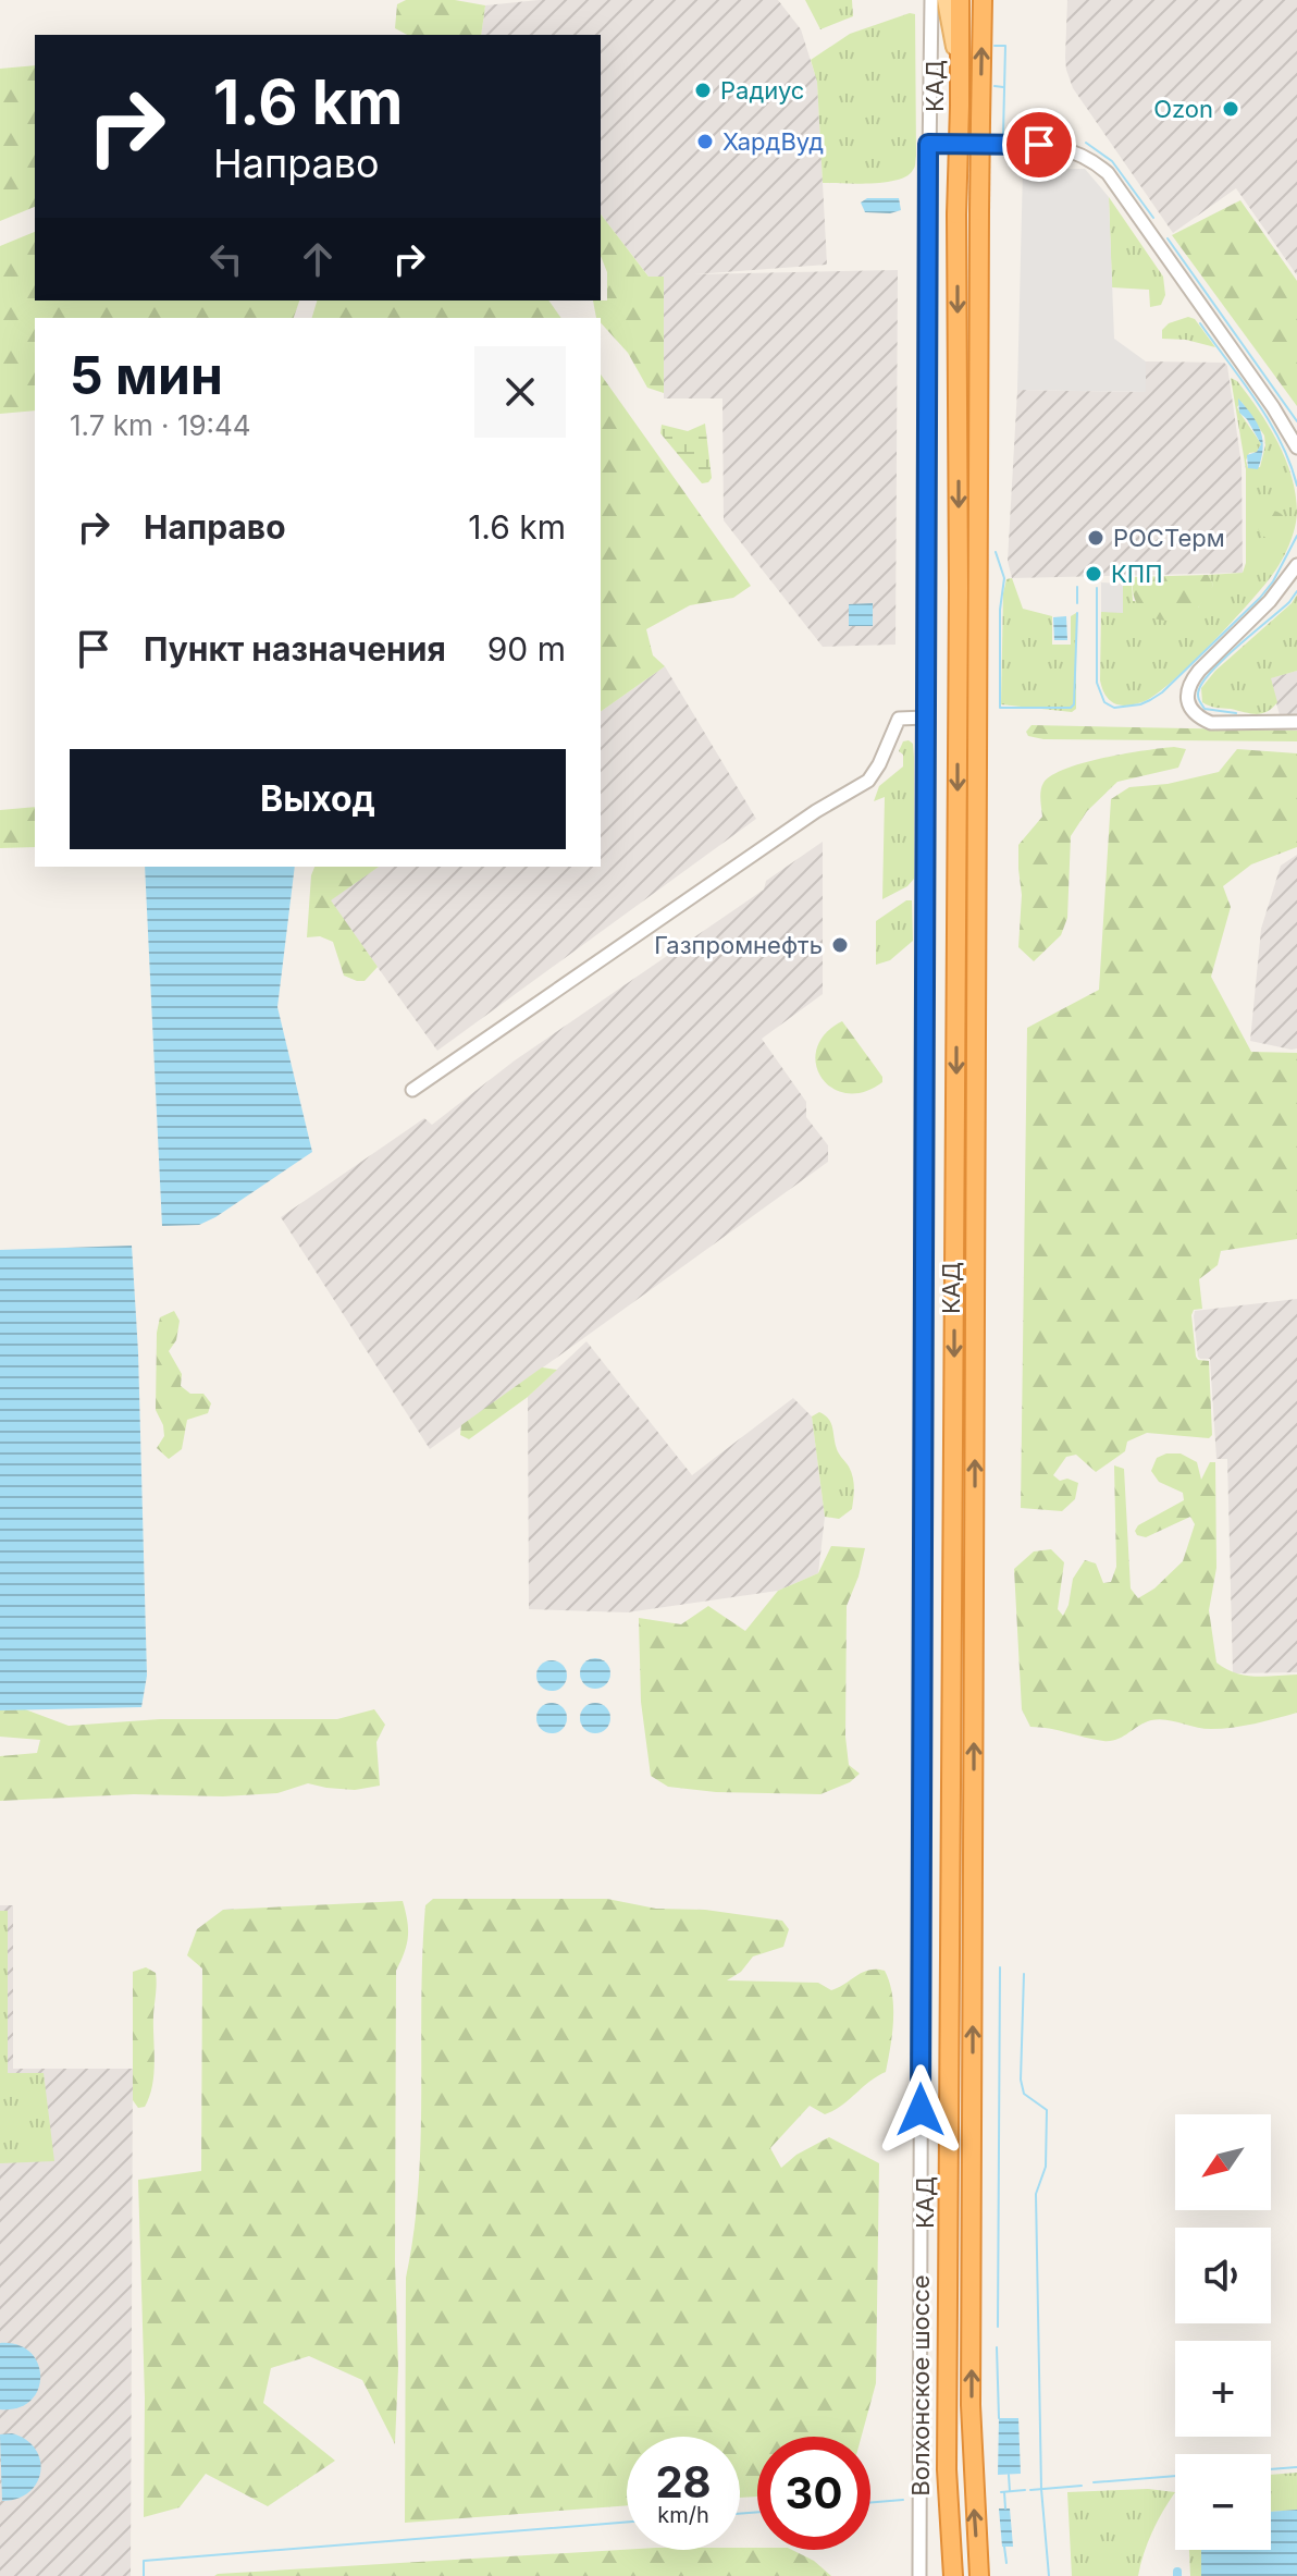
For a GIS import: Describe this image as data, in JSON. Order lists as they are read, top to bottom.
{
  "streets": {
    "highway": ["КАД"],
    "street": ["Волхонское шоссе"]
  },
  "places": [
    "Радиус",
    "Ozon",
    "ХардВуд",
    "РОСТерм",
    "КПП",
    "Газпромнефть"
  ],
  "north": "bottom left",
  "page": {
    "turn": ["1.6 km", "Направо"],
    "heading": ["5 мин", "1.7 km · 19:44"],
    "list": [
      {
        "name": "Направо",
        "value": "1.6 km"
      },
      {
        "name": "Пункт назначения",
        "value": "90 m"
      }
    ],
    "buttons": "Выход",
    "map_buttons": ["+", "−"],
    "speed": "28 km/h",
    "limit": "30"
  }
}
